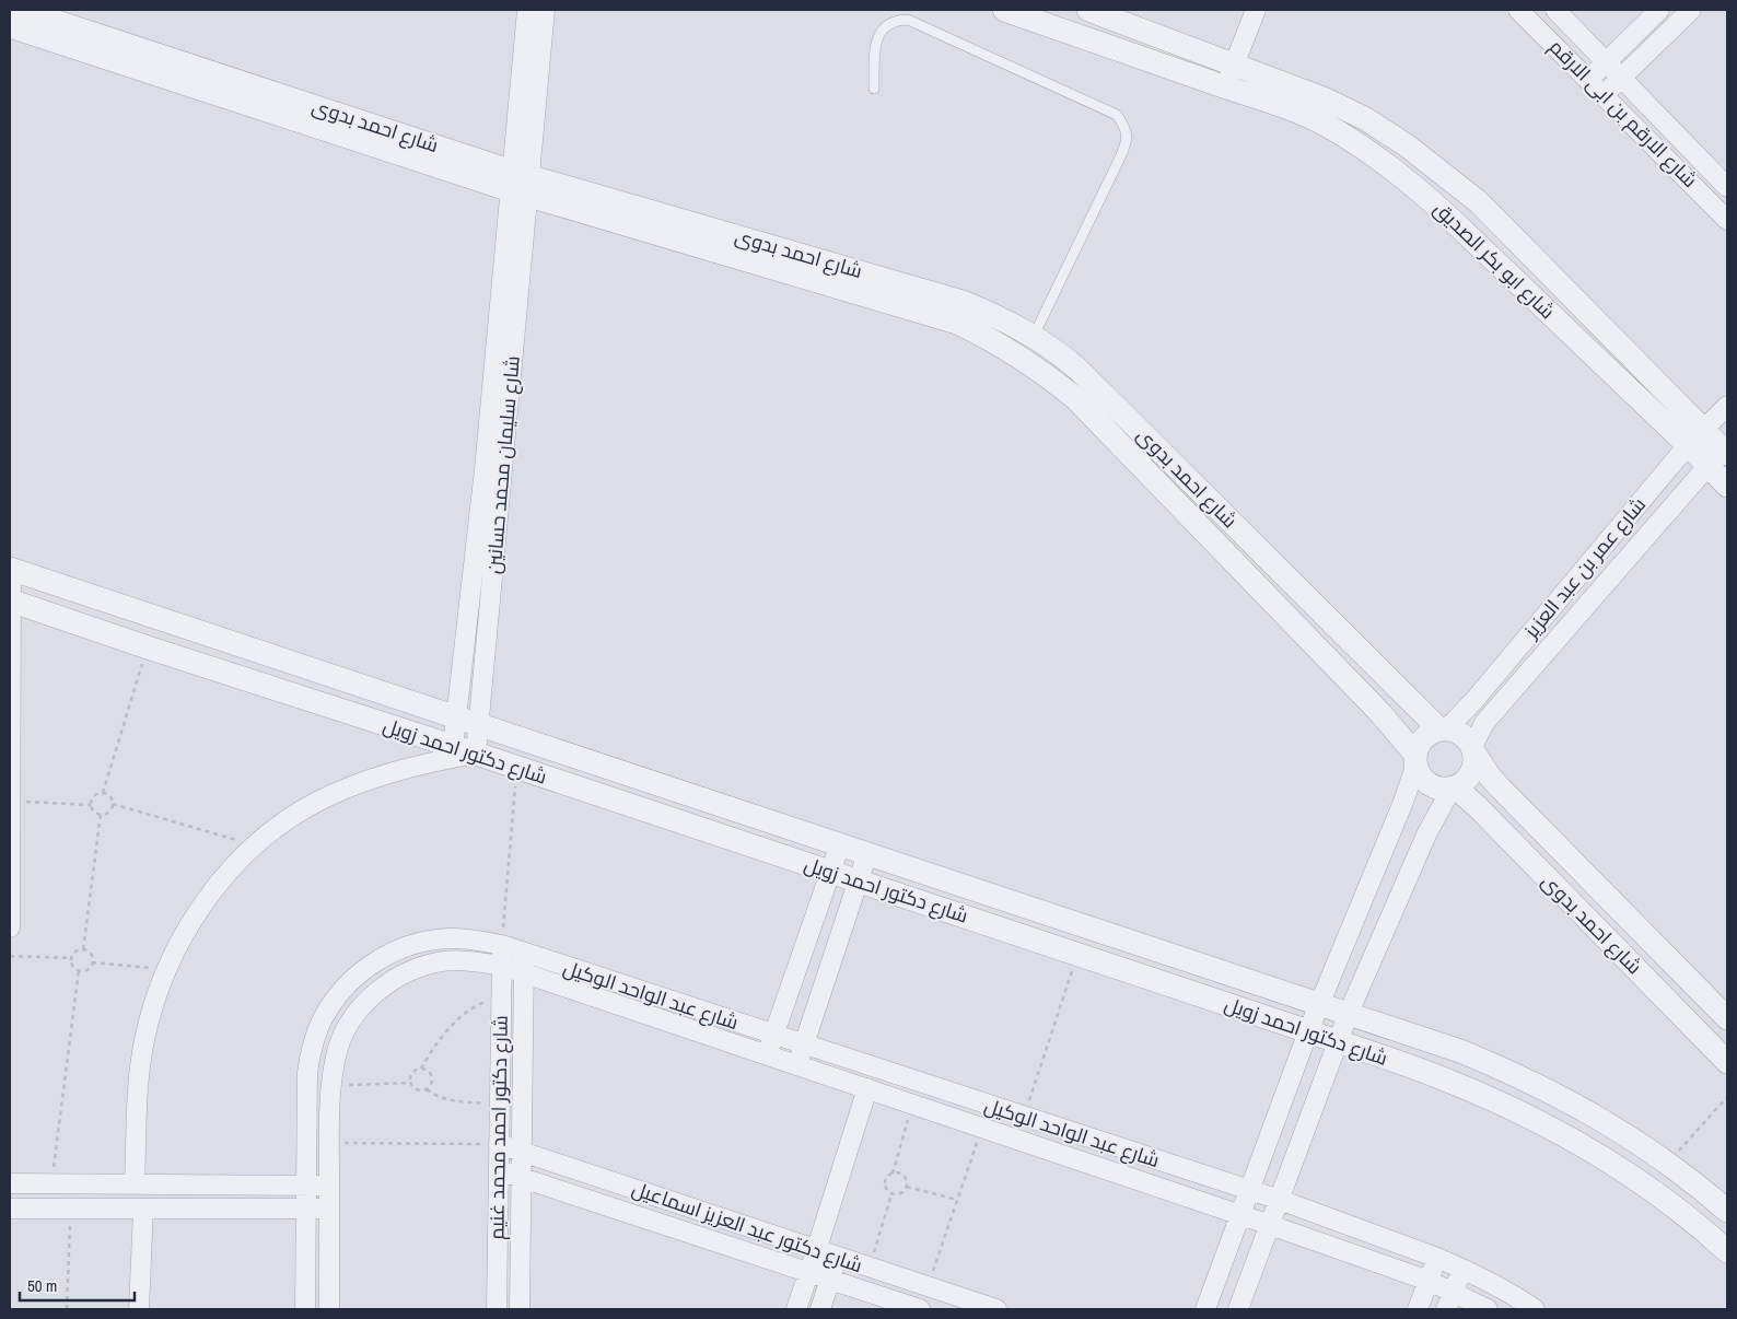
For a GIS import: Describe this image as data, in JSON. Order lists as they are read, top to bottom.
{
  "streets": {
    "street": [
      "شارع الارقم بن ابى الارقم",
      "شارع احمد بدوى",
      "شارع ابو بكر الصديق",
      "شارع سليمان محمد حسانين",
      "شارع عمر بن عبد العزيز",
      "شارع دكتور احمد زويل",
      "شارع عبد الواحد الوكيل",
      "شارع دكتور احمد محمد غنيم",
      "شارع دكتور عبد العزيز اسماعيل"
    ]
  },
  "crossings": [
    ["شارع احمد بدوى", "شارع سليمان محمد حسانين"],
    ["شارع احمد بدوى", "شارع عمر بن عبد العزيز"],
    ["شارع ابو بكر الصديق", "شارع عمر بن عبد العزيز"],
    ["شارع سليمان محمد حسانين", "شارع دكتور احمد زويل"],
    ["شارع عبد الواحد الوكيل", "شارع دكتور احمد محمد غنيم"],
    ["شارع دكتور احمد محمد غنيم", "شارع دكتور عبد العزيز اسماعيل"]
  ],
  "scale_bar": "50 m"
}
